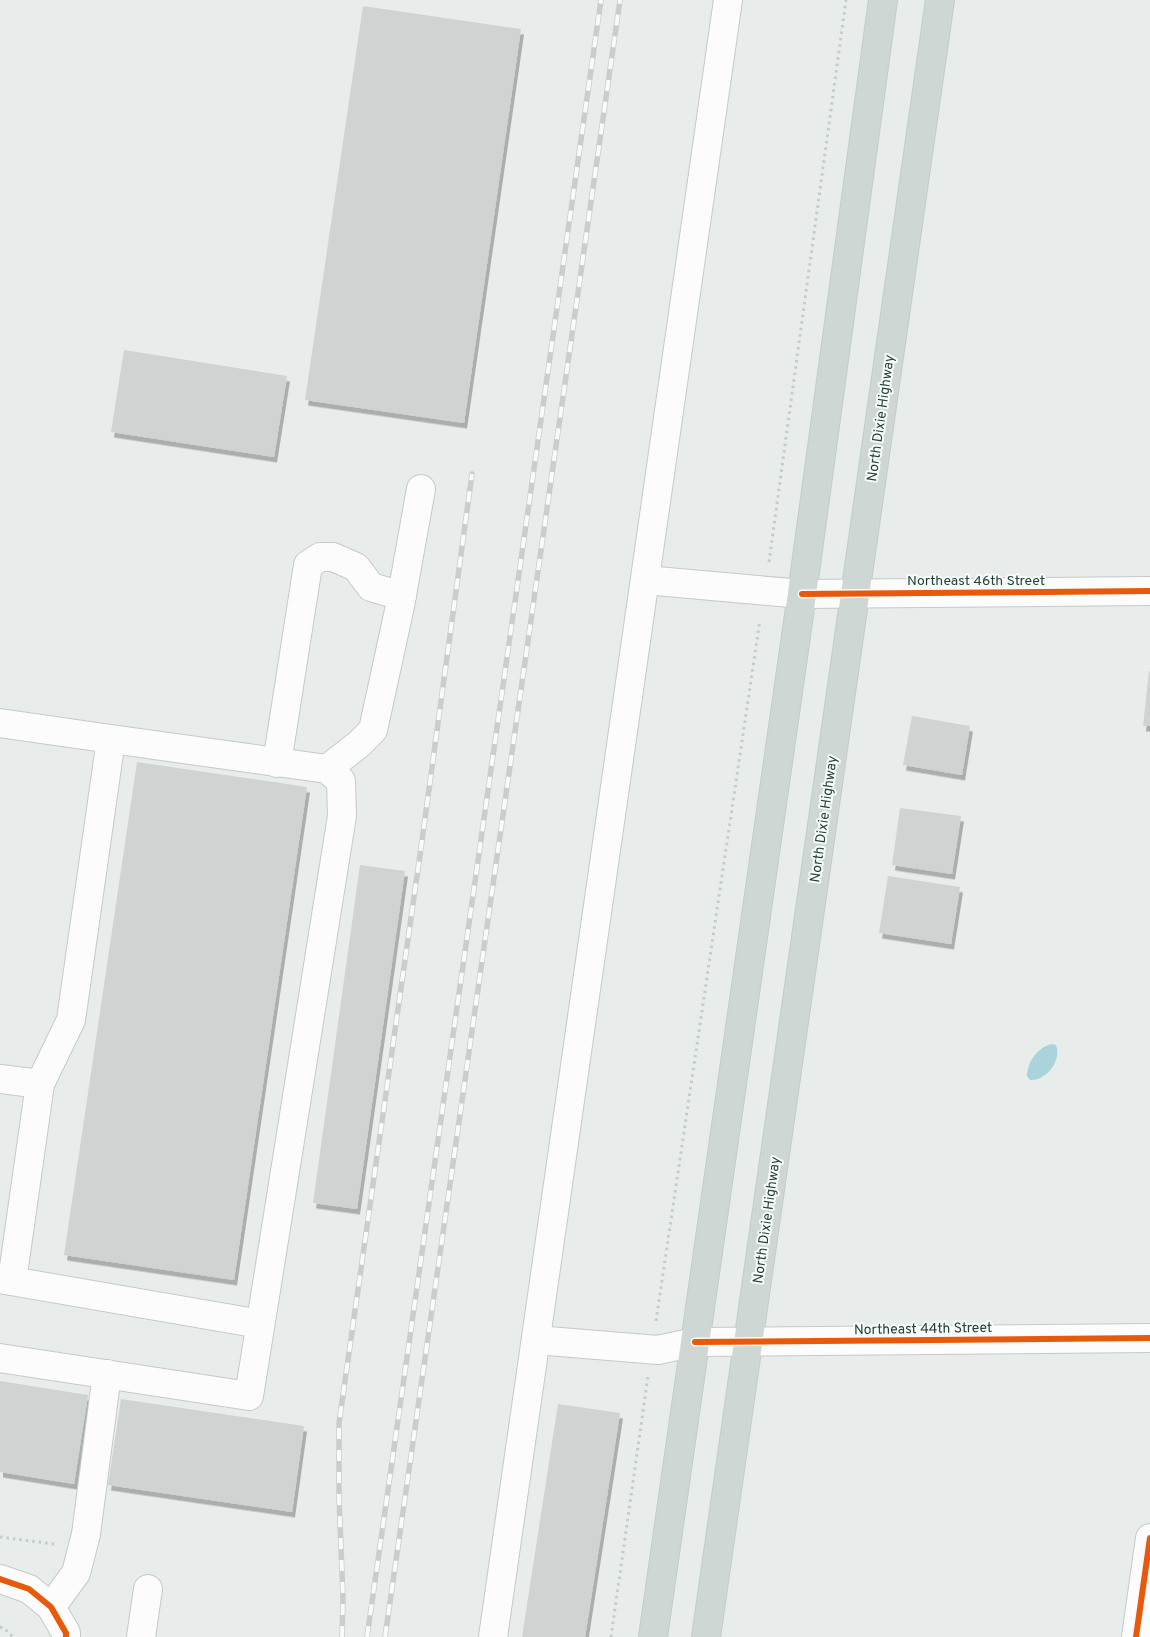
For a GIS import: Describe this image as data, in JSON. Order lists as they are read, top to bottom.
{
  "streets": {
    "main road": ["North Dixie Highway"],
    "street": ["Northeast 46th Street", "Northeast 44th Street"]
  },
  "crossings": [
    ["North Dixie Highway", "Northeast 46th Street"],
    ["North Dixie Highway", "Northeast 44th Street"]
  ]
}
